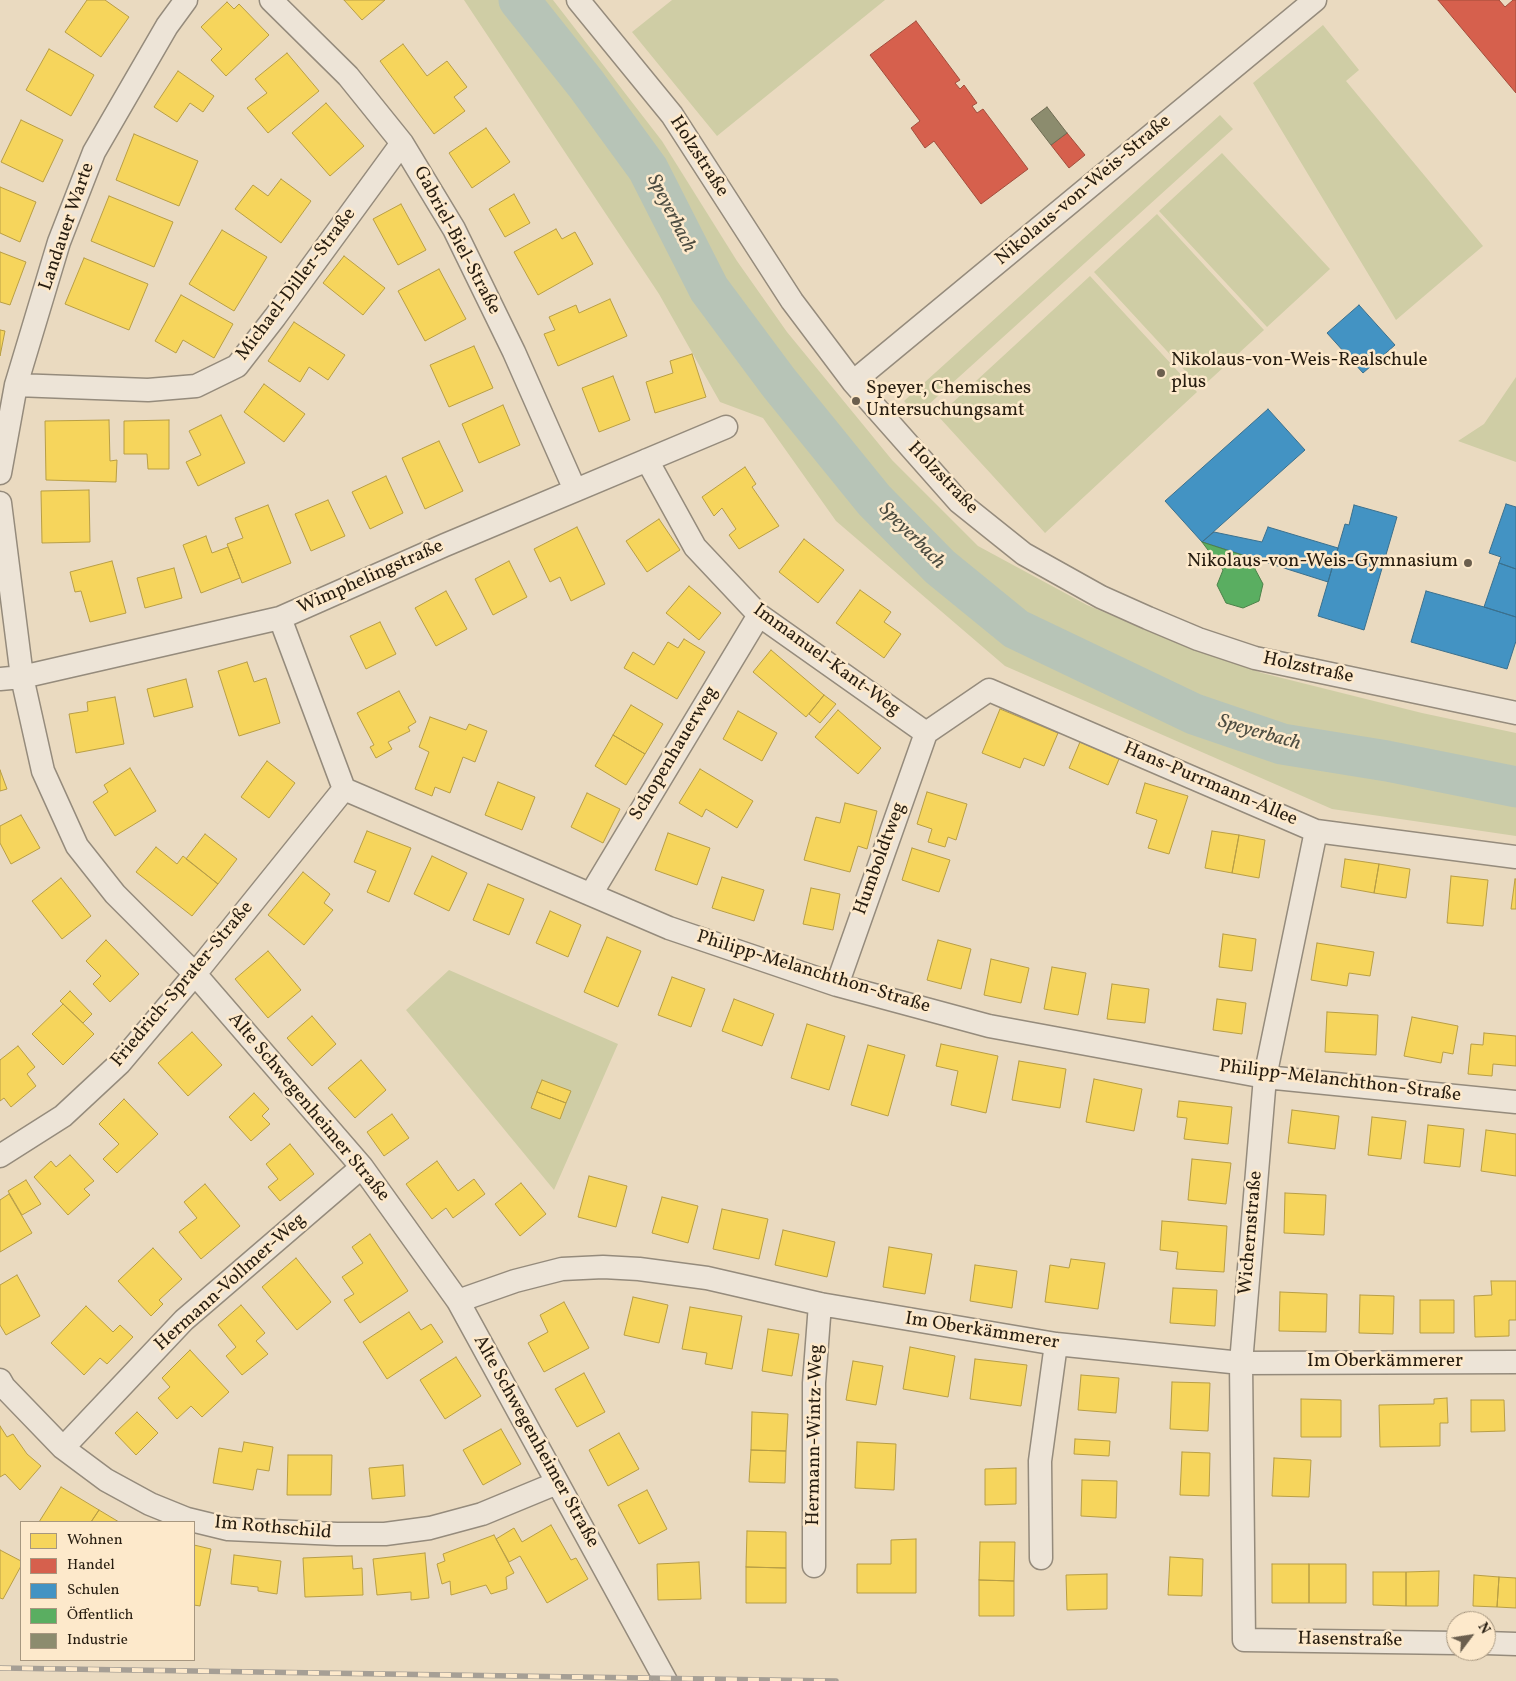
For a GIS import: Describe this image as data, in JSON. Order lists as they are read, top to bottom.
{
  "streets": {
    "street": [
      "Holzstraße",
      "Nikolaus-von-Weis-Straße",
      "Landauer Warte",
      "Gabriel-Biel-Straße",
      "Michael-Diller-Straße",
      "Wimphelingstraße",
      "Immanuel-Kant-Weg",
      "Schopenhauerweg",
      "Hans-Purrmann-Allee",
      "Humboldtweg",
      "Philipp-Melanchthon-Straße",
      "Friedrich-Sprater-Straße",
      "Alte Schwegenheimer Straße",
      "Wichernstraße",
      "Hermann-Vollmer-Weg",
      "Im Oberkämmerer",
      "Hermann-Wintz-Weg",
      "Im Rothschild",
      "Hasenstraße"
    ]
  },
  "crossings": [
    ["Holzstraße", "Nikolaus-von-Weis-Straße"],
    ["Landauer Warte", "Michael-Diller-Straße"],
    ["Gabriel-Biel-Straße", "Michael-Diller-Straße"],
    ["Gabriel-Biel-Straße", "Wimphelingstraße"],
    ["Wimphelingstraße", "Immanuel-Kant-Weg"],
    ["Wimphelingstraße", "Alte Schwegenheimer Straße"],
    ["Immanuel-Kant-Weg", "Schopenhauerweg"],
    ["Immanuel-Kant-Weg", "Hans-Purrmann-Allee"],
    ["Immanuel-Kant-Weg", "Humboldtweg"],
    ["Schopenhauerweg", "Philipp-Melanchthon-Straße"],
    ["Hans-Purrmann-Allee", "Humboldtweg"],
    ["Hans-Purrmann-Allee", "Wichernstraße"],
    ["Humboldtweg", "Philipp-Melanchthon-Straße"],
    ["Philipp-Melanchthon-Straße", "Friedrich-Sprater-Straße"],
    ["Philipp-Melanchthon-Straße", "Wichernstraße"],
    ["Friedrich-Sprater-Straße", "Alte Schwegenheimer Straße"],
    ["Alte Schwegenheimer Straße", "Hermann-Vollmer-Weg"],
    ["Alte Schwegenheimer Straße", "Im Oberkämmerer"],
    ["Alte Schwegenheimer Straße", "Im Rothschild"],
    ["Wichernstraße", "Im Oberkämmerer"],
    ["Wichernstraße", "Hasenstraße"],
    ["Hermann-Vollmer-Weg", "Im Rothschild"],
    ["Im Oberkämmerer", "Hermann-Wintz-Weg"]
  ],
  "water": ["Speyerbach"],
  "places": ["Nikolaus-von-Weis-Realschule plus", "Speyer, Chemisches Untersuchungsamt", "Nikolaus-von-Weis-Gymnasium"],
  "legend": [
    "Wohnen",
    "Handel",
    "Schulen",
    "Öffentlich",
    "Industrie"
  ],
  "north": "top right"
}
